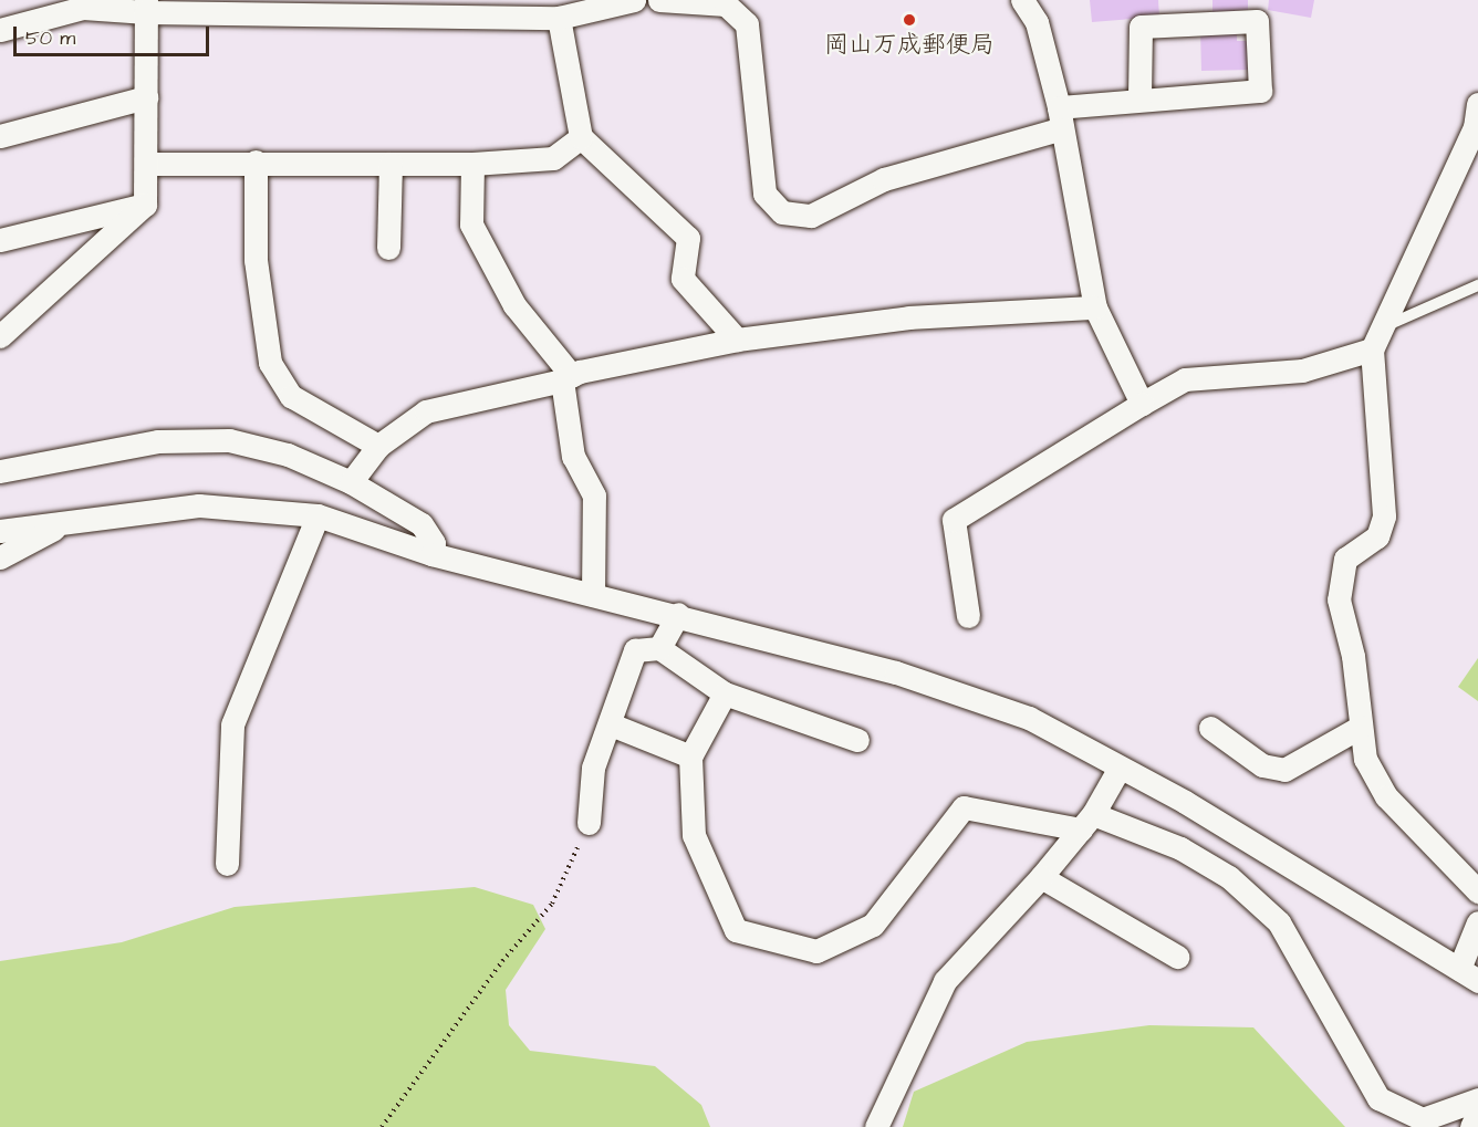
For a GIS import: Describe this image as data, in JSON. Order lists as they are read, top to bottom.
{
  "places": ["岡山万成郵便局"],
  "scale_bar": "50 m"
}
